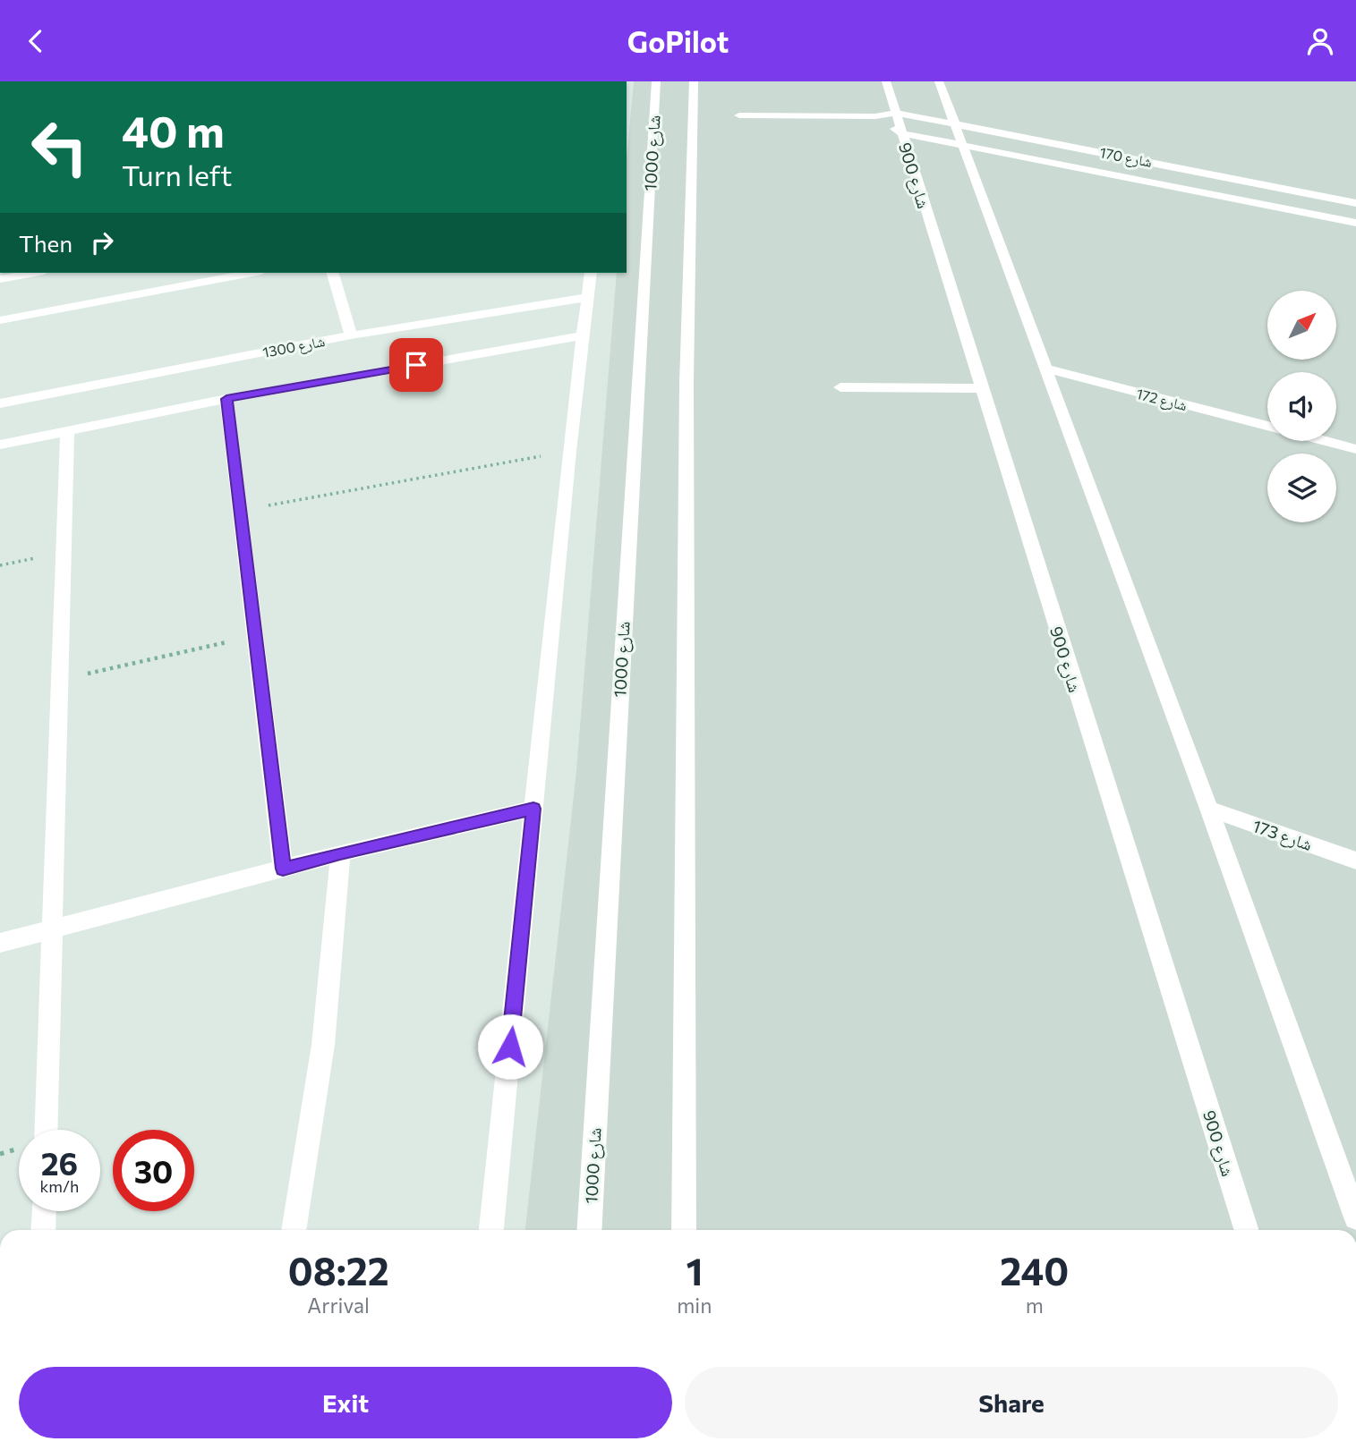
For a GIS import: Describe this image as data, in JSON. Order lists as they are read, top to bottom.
{
  "streets": {
    "street": [
      "شارع 1000",
      "شارع 170",
      "شارع 900",
      "شارع 1300",
      "شارع 172",
      "شارع 173"
    ]
  },
  "crossings": [
    ["شارع 170", "شارع 900"]
  ],
  "north": "top right",
  "page": {
    "header": "GoPilot",
    "turn": ["40 m", "Turn left"],
    "then": "Then",
    "speed": "26 km/h",
    "limit": "30",
    "eta": [
      "08:22",
      "Arrival",
      "1",
      "min",
      "240",
      "m"
    ],
    "buttons": ["Exit", "Share"]
  }
}
